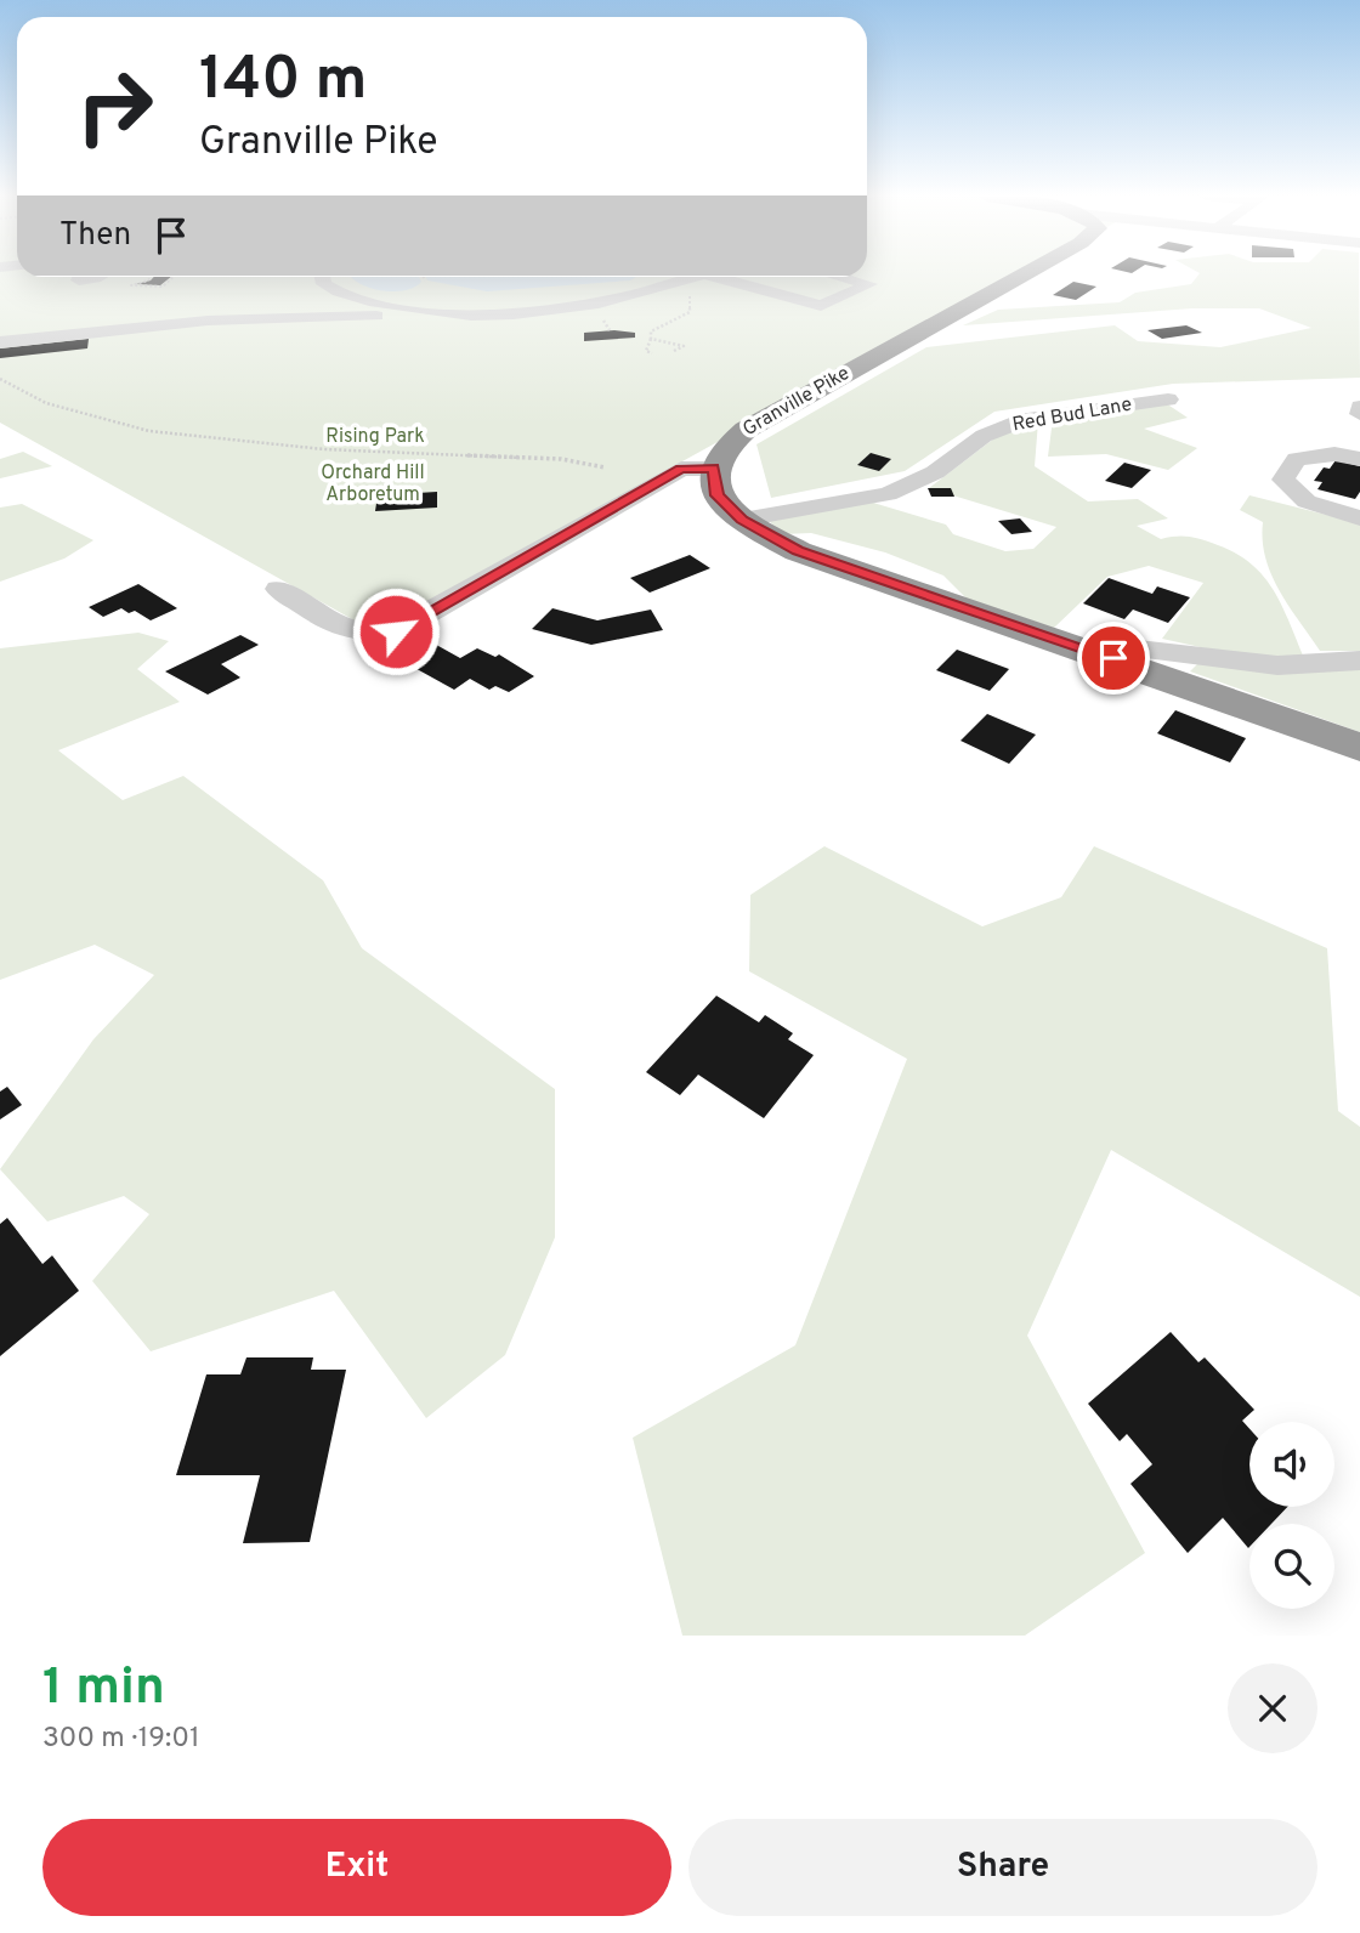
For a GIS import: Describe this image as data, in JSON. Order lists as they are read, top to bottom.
{
  "streets": {
    "highway": ["Granville Pike"],
    "street": ["Red Bud Lane"]
  },
  "parks": ["Rising Park", "Orchard Hill Arboretum"],
  "page": {
    "turn": ["140 m", "Granville Pike"],
    "then": "Then",
    "heading": ["1 min", "300 m · 19:01"],
    "buttons": ["Exit", "Share"]
  }
}
